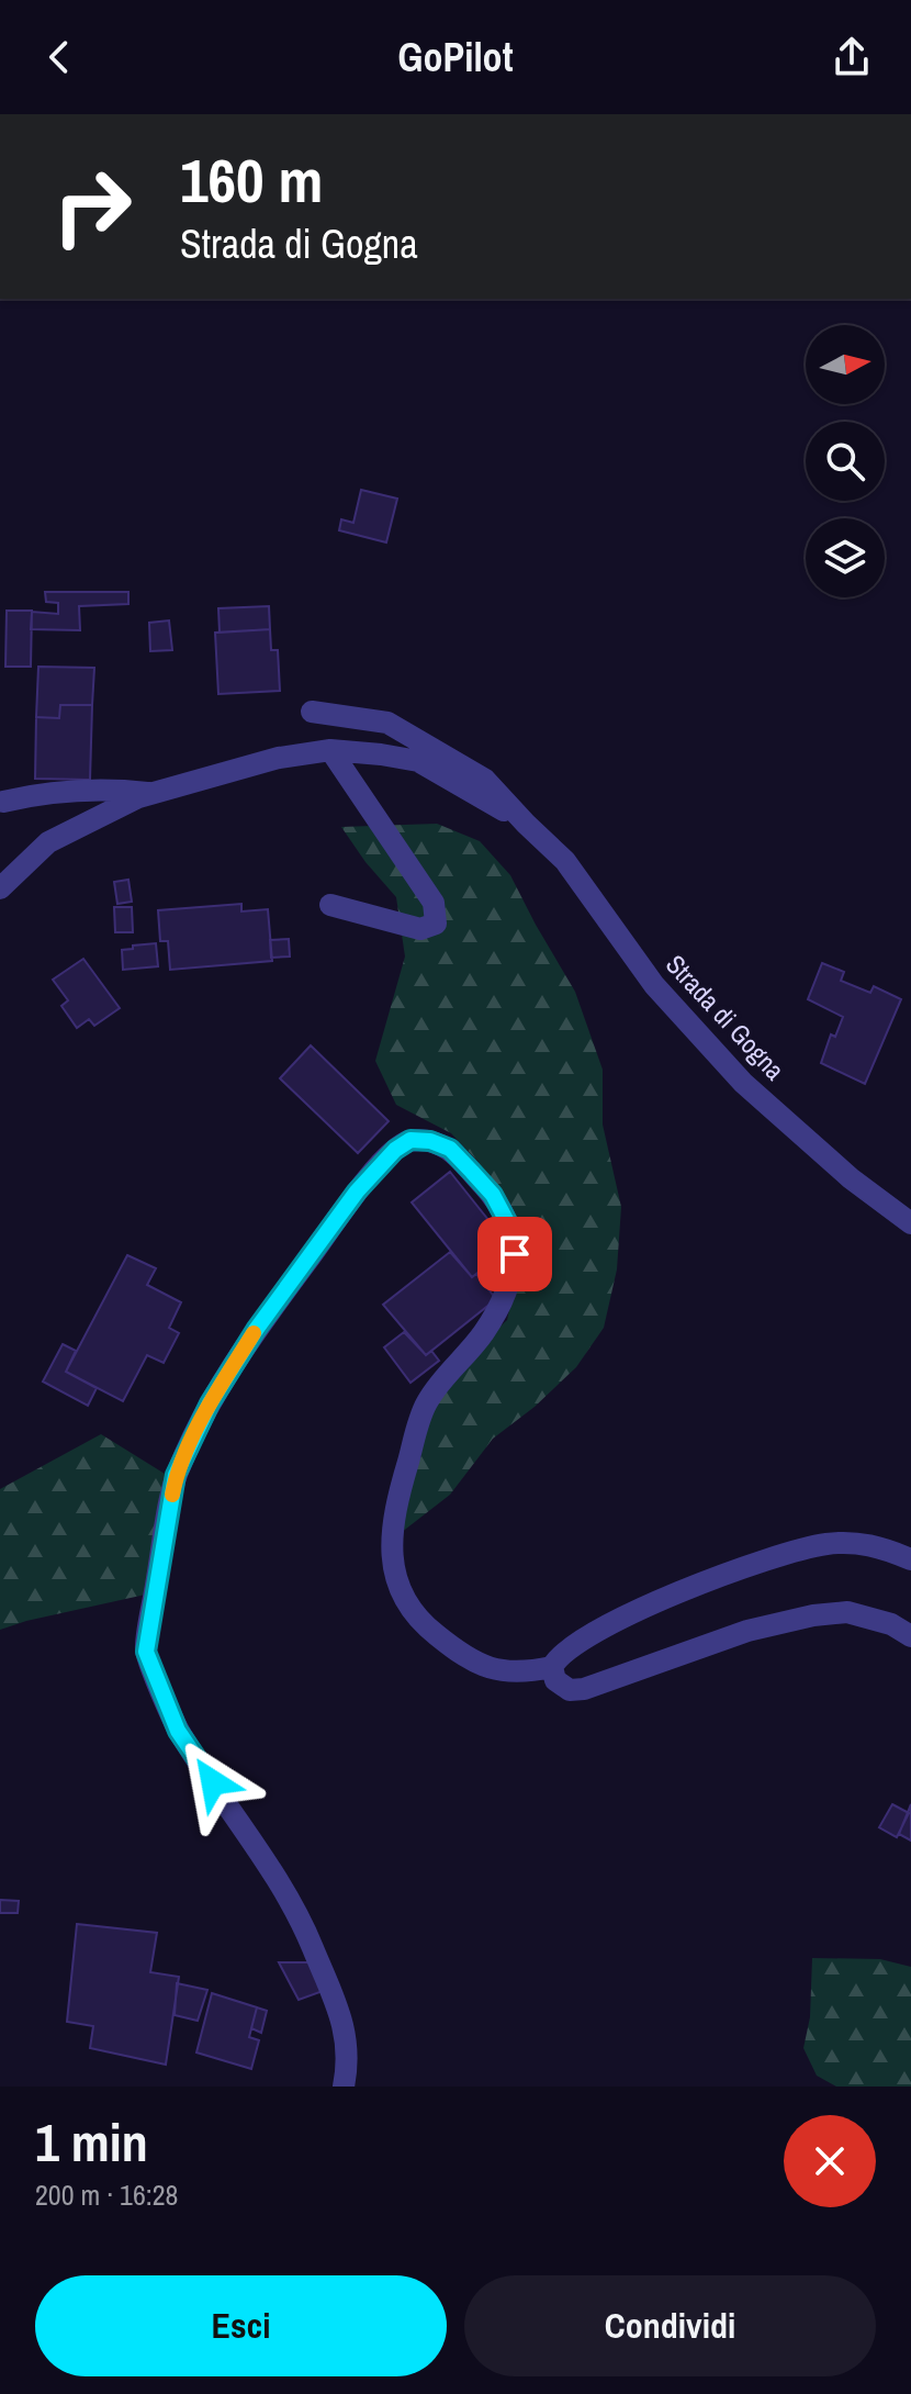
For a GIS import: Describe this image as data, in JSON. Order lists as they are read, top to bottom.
{
  "streets": {
    "street": ["Strada di Gogna"]
  },
  "north": "right",
  "page": {
    "header": "GoPilot",
    "turn": ["160 m", "Strada di Gogna"],
    "heading": ["1 min", "200 m · 16:28"],
    "buttons": ["Esci", "Condividi"]
  }
}
